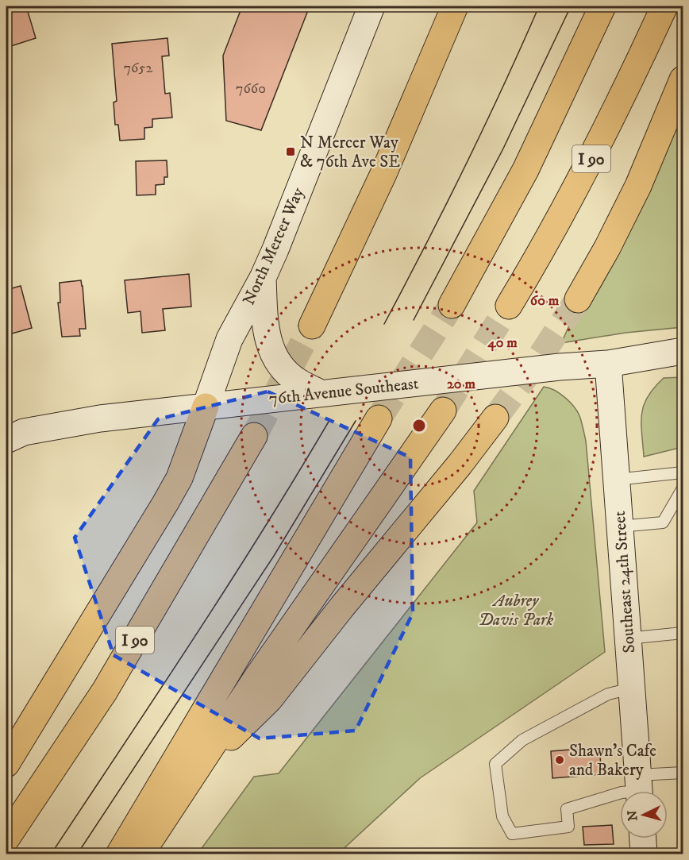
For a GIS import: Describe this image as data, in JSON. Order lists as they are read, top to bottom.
{
  "streets": {
    "highway": ["I 90"],
    "street": ["North Mercer Way", "76th Avenue Southeast", "Southeast 24th Street"]
  },
  "crossings": [
    ["North Mercer Way", "76th Avenue Southeast"],
    ["76th Avenue Southeast", "Southeast 24th Street"]
  ],
  "parks": ["Aubrey Davis Park"],
  "places": {
    "transit": ["N Mercer Way & 76th Ave SE"],
    "other": ["Shawn's Cafe and Bakery"]
  },
  "house_numbers": ["7652", "7660"],
  "north": "left",
  "rings": ["60 m", "40 m", "20 m"]
}
